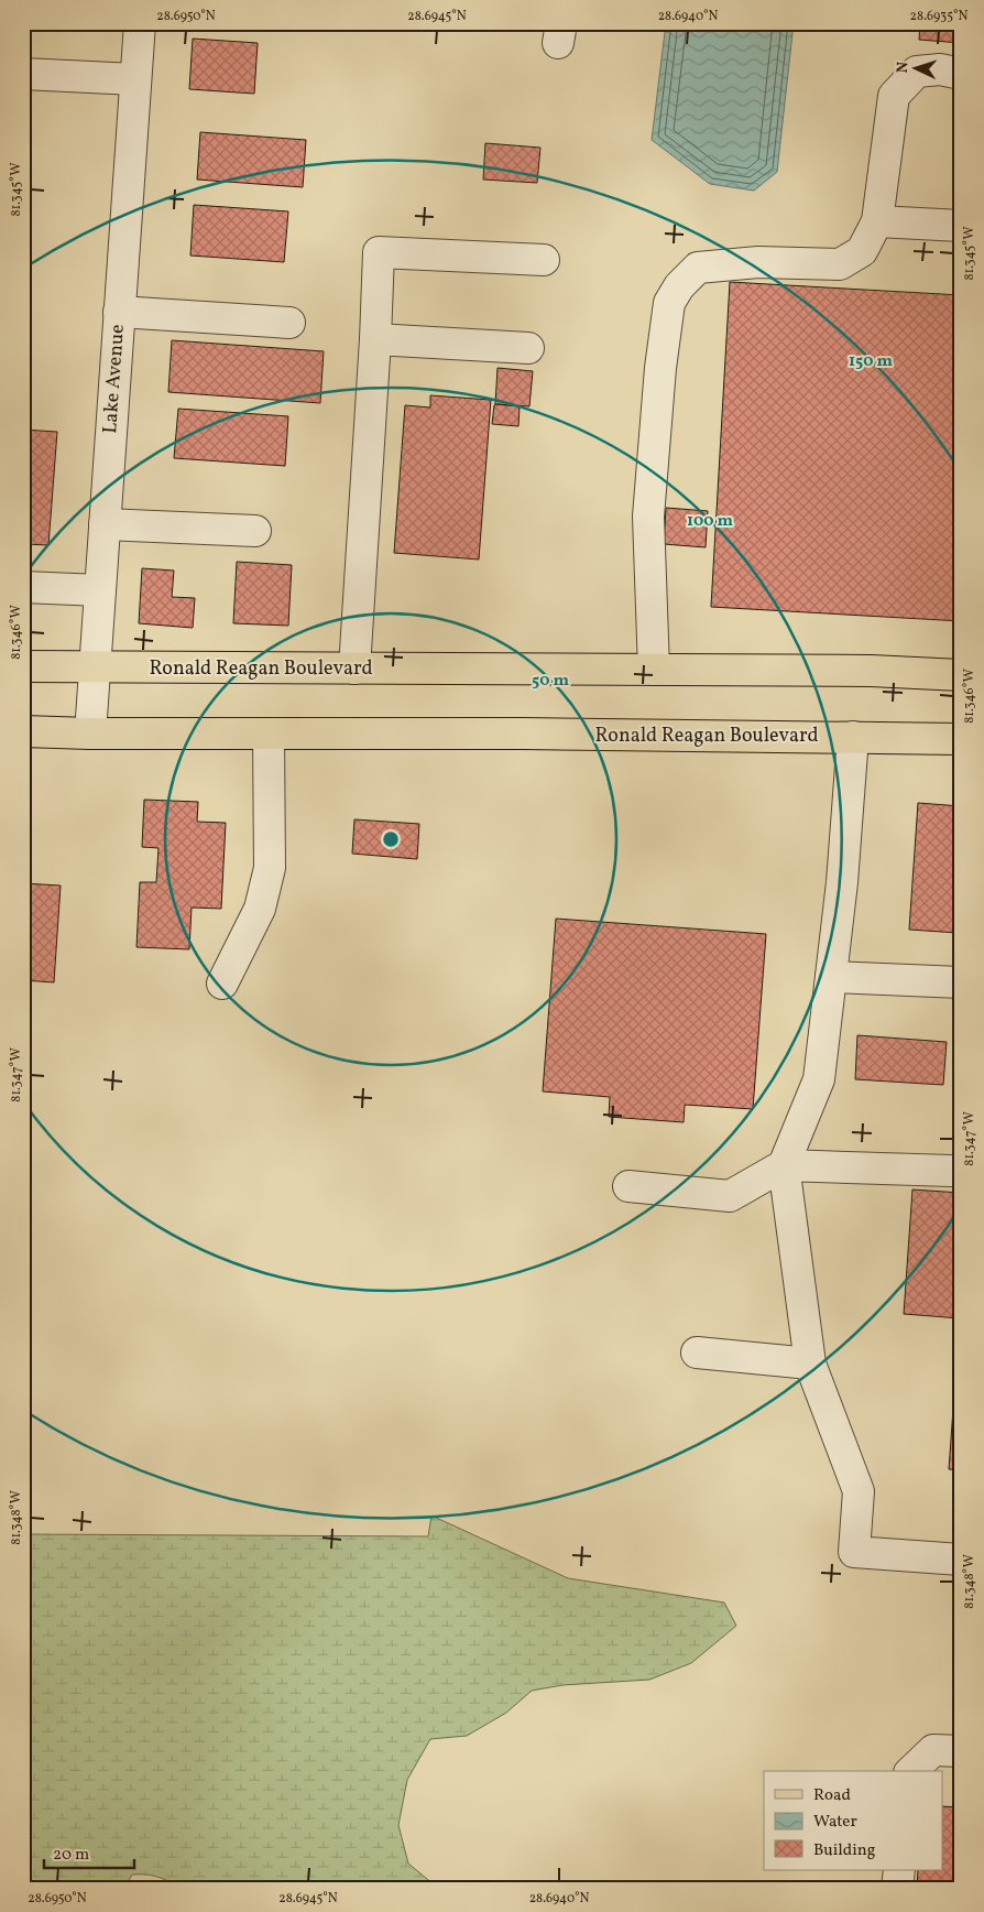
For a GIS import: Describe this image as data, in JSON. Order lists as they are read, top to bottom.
{
  "streets": {
    "main road": ["Ronald Reagan Boulevard"],
    "street": ["Lake Avenue"]
  },
  "crossings": [
    ["Lake Avenue", "Ronald Reagan Boulevard"]
  ],
  "legend": ["Road", "Water", "Building"],
  "scale_bar": "20 m",
  "north": "left",
  "coordinates": [
    "28.6950°N",
    "28.6945°N",
    "28.6940°N",
    "28.6935°N",
    "81.345°W",
    "81.346°W",
    "81.347°W",
    "81.348°W"
  ],
  "rings": ["150 m", "100 m", "50 m"]
}
